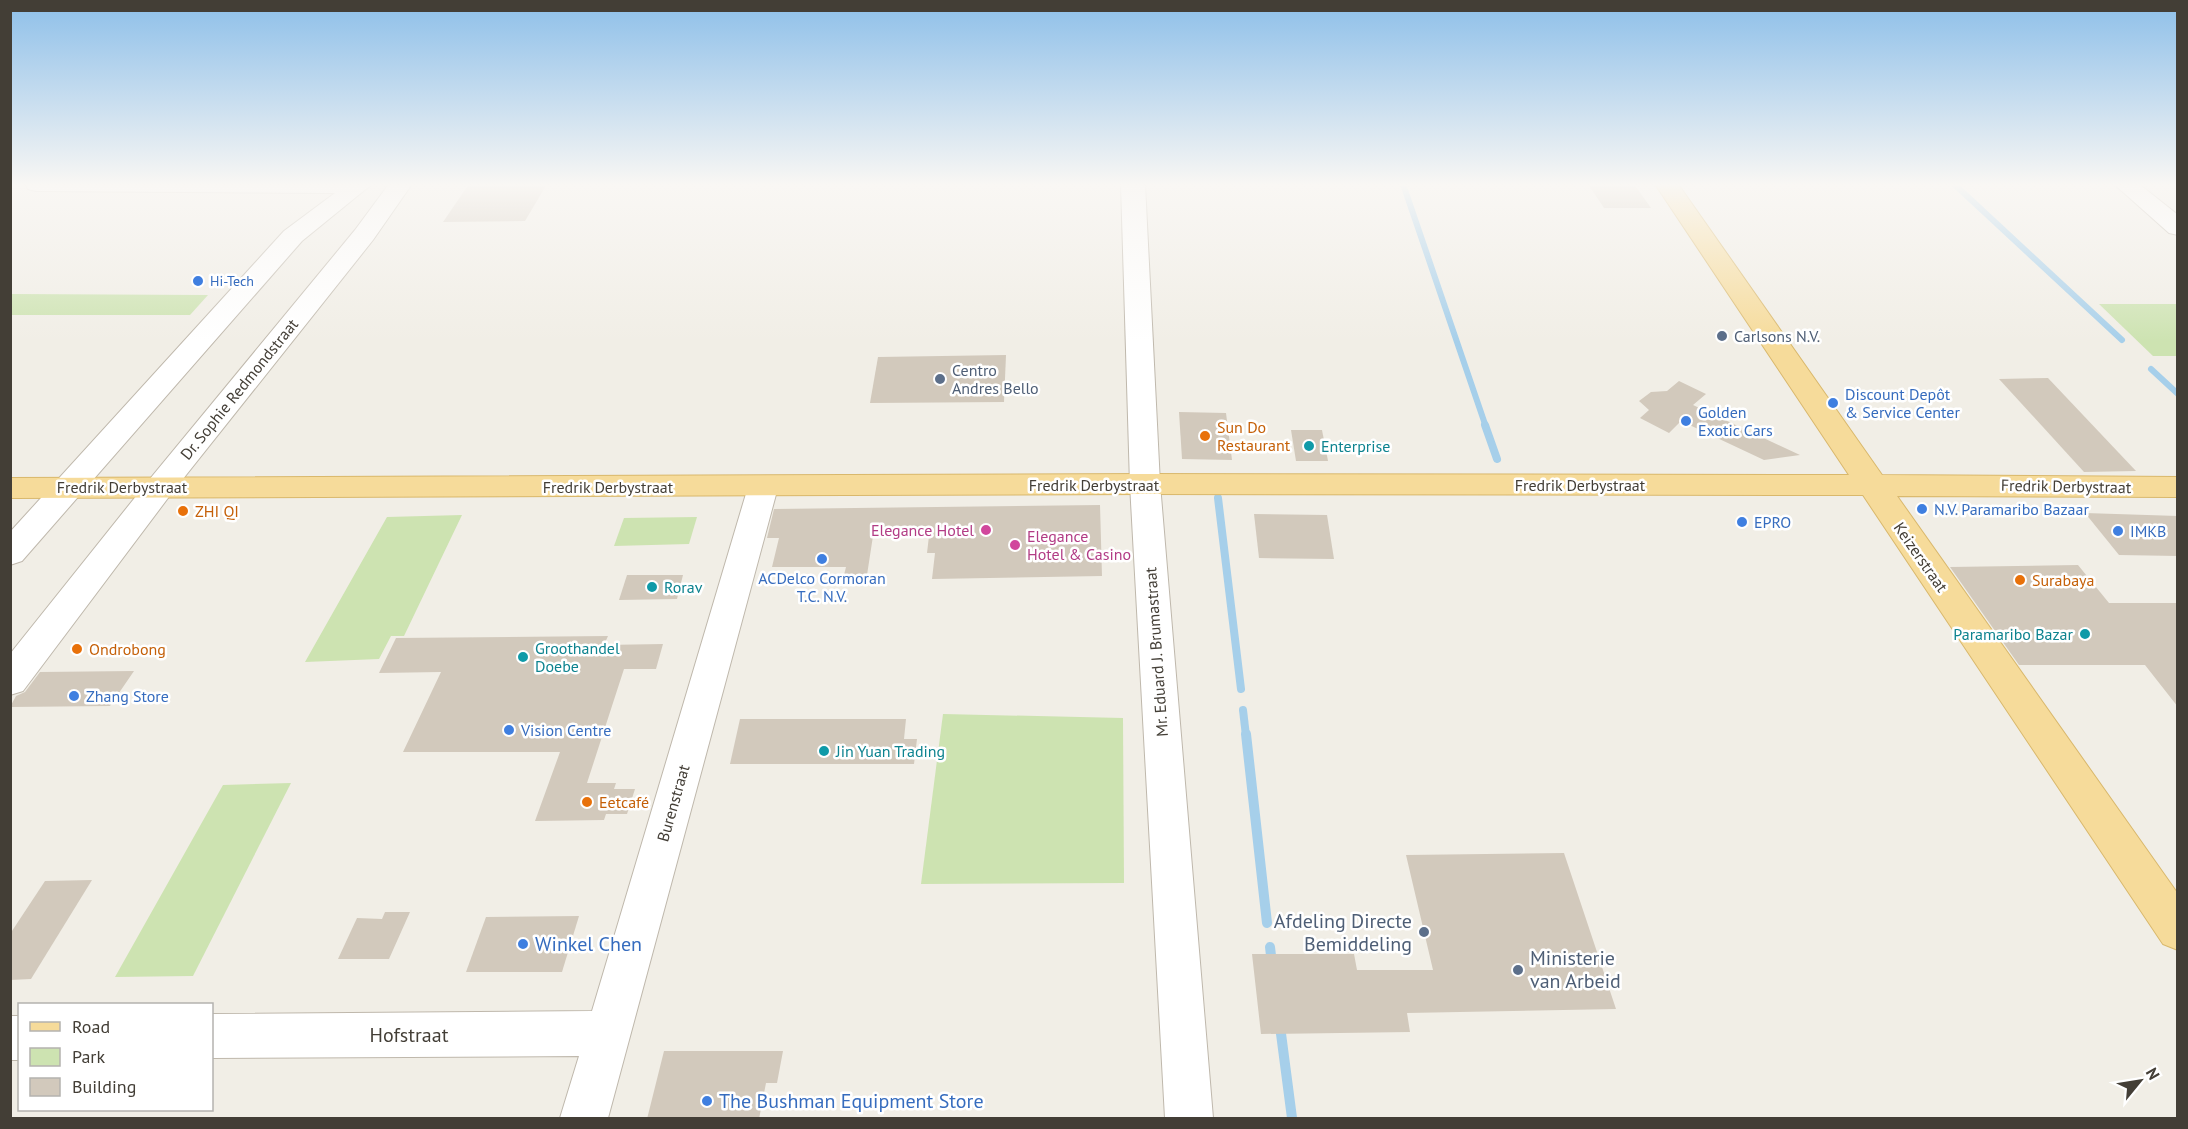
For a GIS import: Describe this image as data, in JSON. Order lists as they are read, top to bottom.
{
  "streets": {
    "main road": ["Fredrik Derbystraat", "Keizerstraat"],
    "street": [
      "Dr. Sophie Redmondstraat",
      "Mr. Eduard J. Brumastraat",
      "Burenstraat",
      "Hofstraat"
    ]
  },
  "crossings": [
    ["Dr. Sophie Redmondstraat", "Fredrik Derbystraat"],
    ["Fredrik Derbystraat", "Keizerstraat"],
    ["Fredrik Derbystraat", "Mr. Eduard J. Brumastraat"],
    ["Fredrik Derbystraat", "Burenstraat"],
    ["Burenstraat", "Hofstraat"]
  ],
  "places": [
    "Hi-Tech",
    "Carlsons N.V.",
    "Centro Andres Bello",
    "Discount Depôt & Service Center",
    "Golden Exotic Cars",
    "Sun Do Restaurant",
    "Enterprise",
    "N.V. Paramaribo Bazaar",
    "ZHI QI",
    "EPRO",
    "Elegance Hotel",
    "IMKB",
    "Elegance Hotel & Casino",
    "ACDelco Cormoran T.C. N.V.",
    "Surabaya",
    "Rorav",
    "Paramaribo Bazar",
    "Ondrobong",
    "Groothandel Doebe",
    "Zhang Store",
    "Vision Centre",
    "Jin Yuan Trading",
    "Eetcafé",
    "Afdeling Directe Bemiddeling",
    "Winkel Chen",
    "Ministerie van Arbeid",
    "The Bushman Equipment Store"
  ],
  "legend": ["Road", "Park", "Building"],
  "north": "top right"
}
